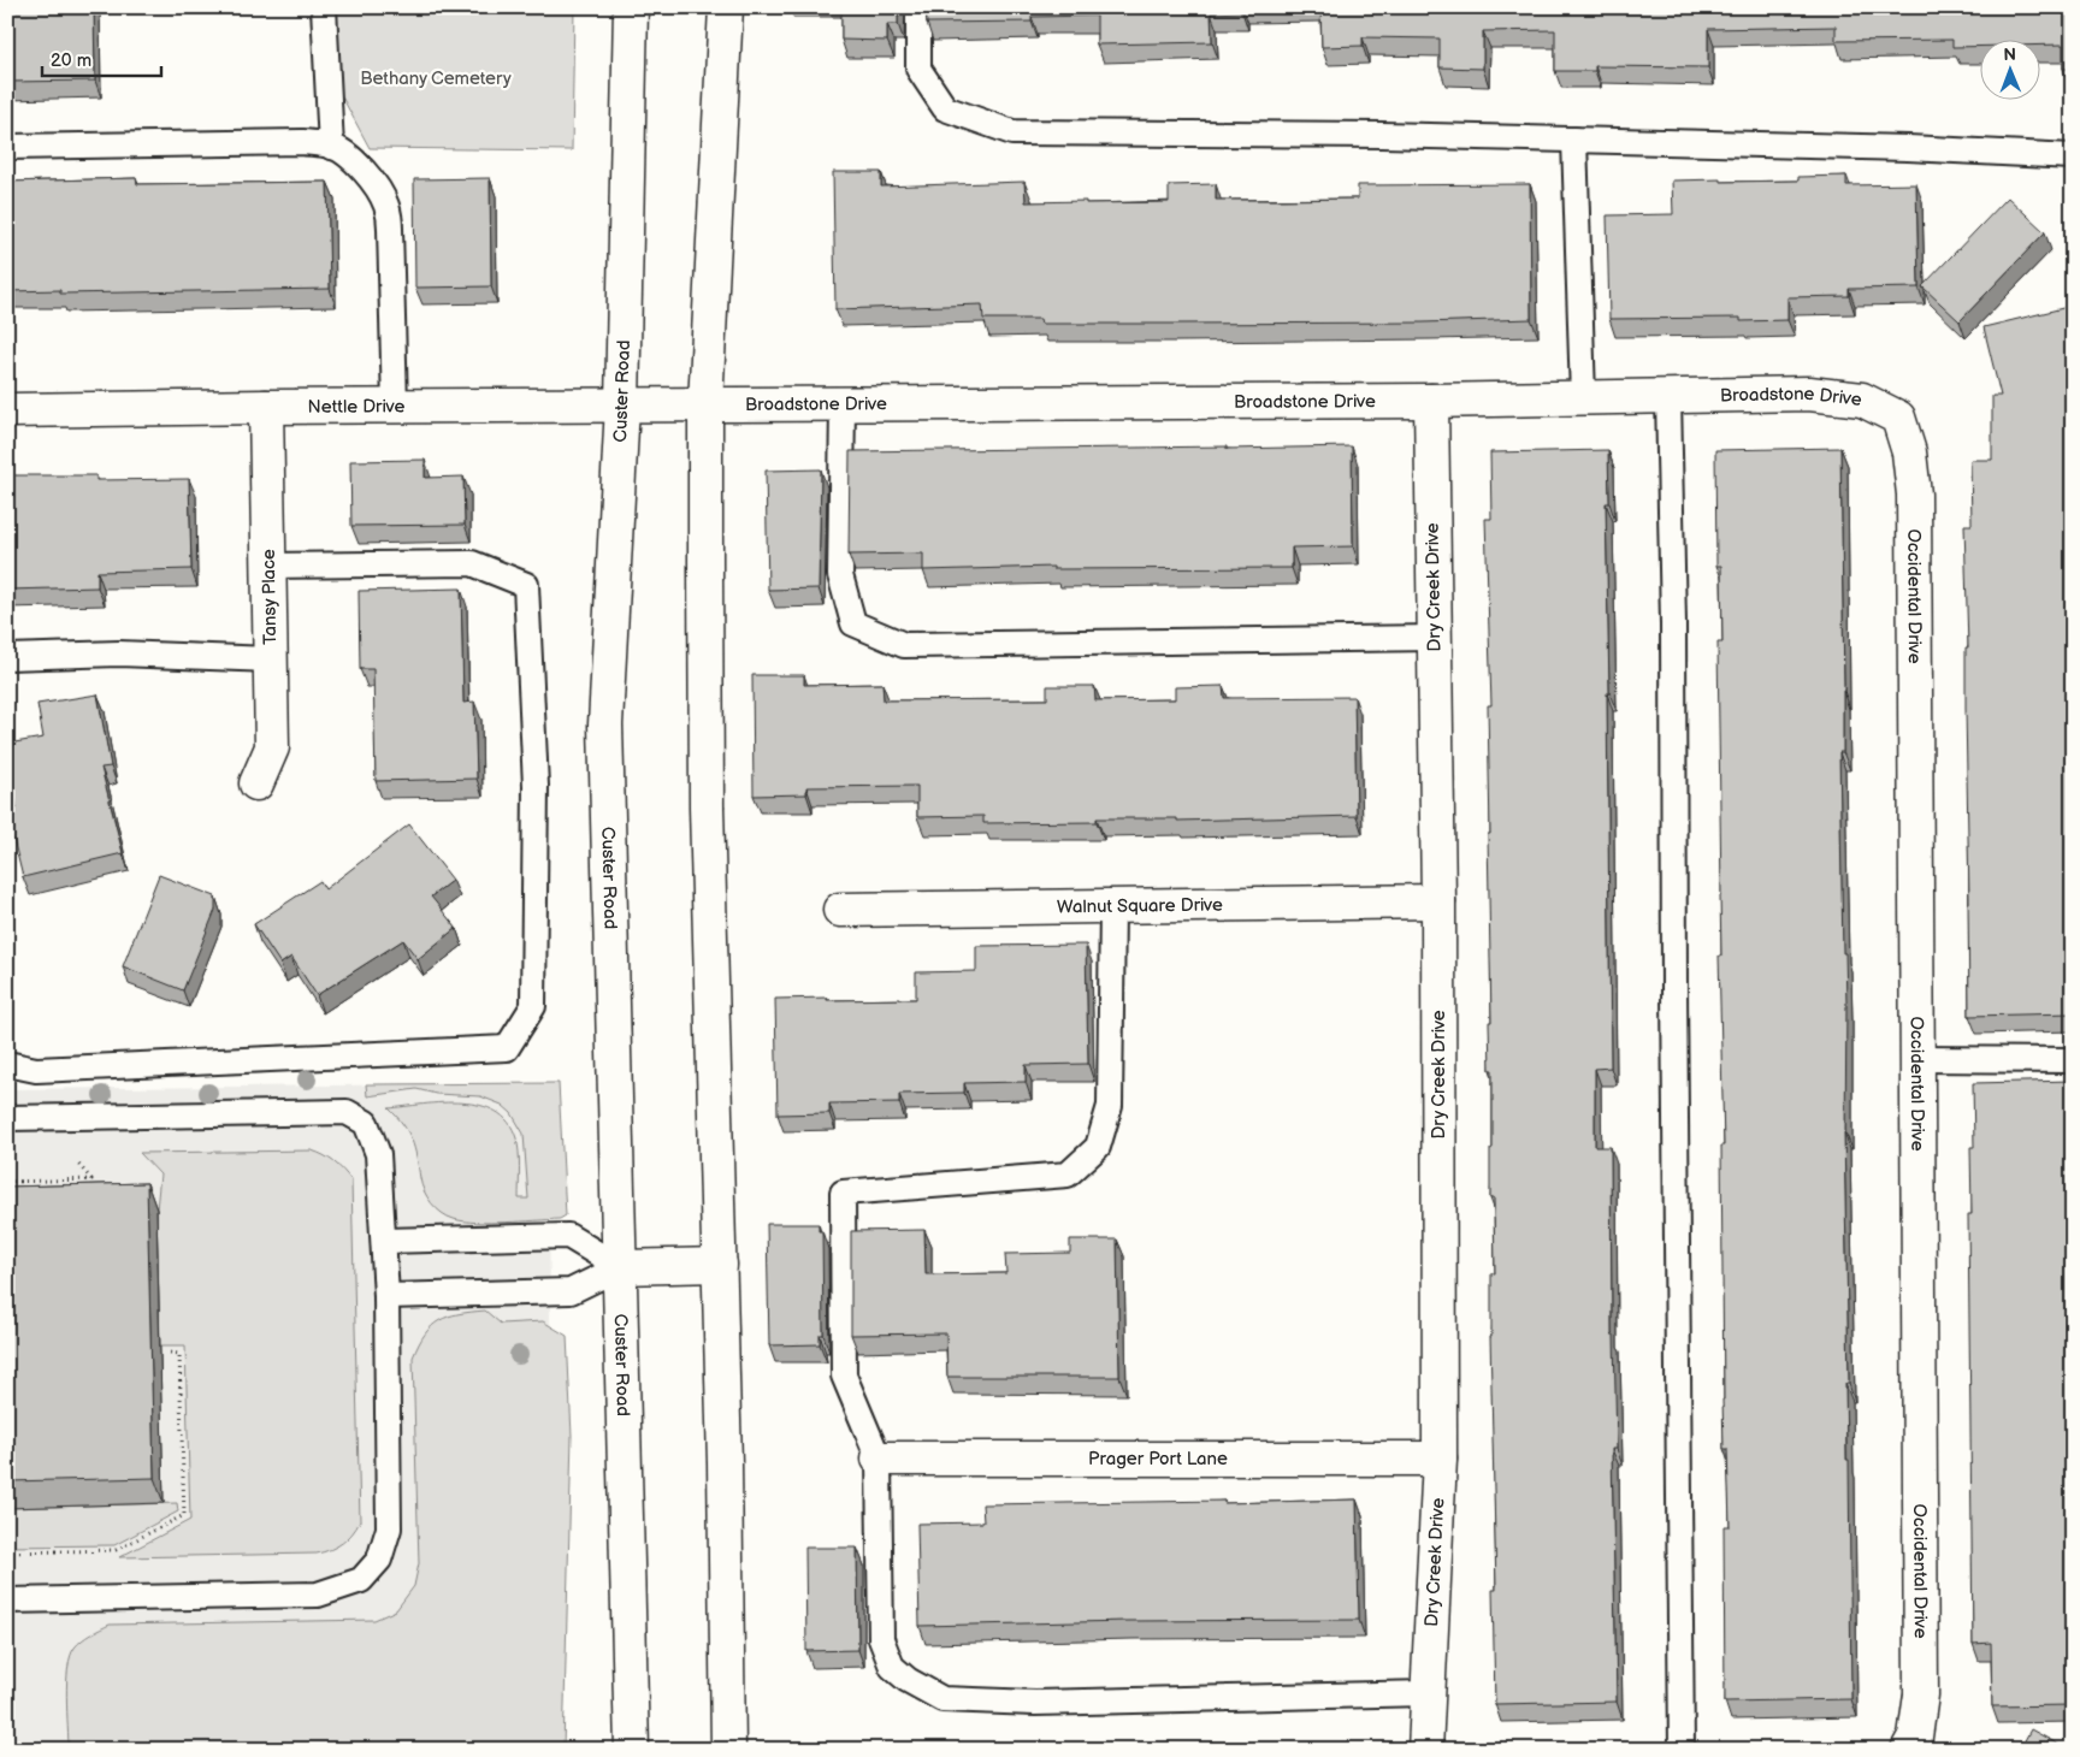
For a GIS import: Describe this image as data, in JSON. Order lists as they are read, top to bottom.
{
  "streets": {
    "street": [
      "Custer Road",
      "Broadstone Drive",
      "Nettle Drive",
      "Dry Creek Drive",
      "Occidental Drive",
      "Tansy Place",
      "Walnut Square Drive",
      "Prager Port Lane"
    ]
  },
  "crossings": [
    ["Custer Road", "Nettle Drive"],
    ["Broadstone Drive", "Nettle Drive"],
    ["Broadstone Drive", "Dry Creek Drive"],
    ["Broadstone Drive", "Occidental Drive"],
    ["Nettle Drive", "Tansy Place"],
    ["Dry Creek Drive", "Walnut Square Drive"],
    ["Dry Creek Drive", "Prager Port Lane"]
  ],
  "parks": ["Bethany Cemetery"],
  "scale_bar": "20 m",
  "north": "top"
}
